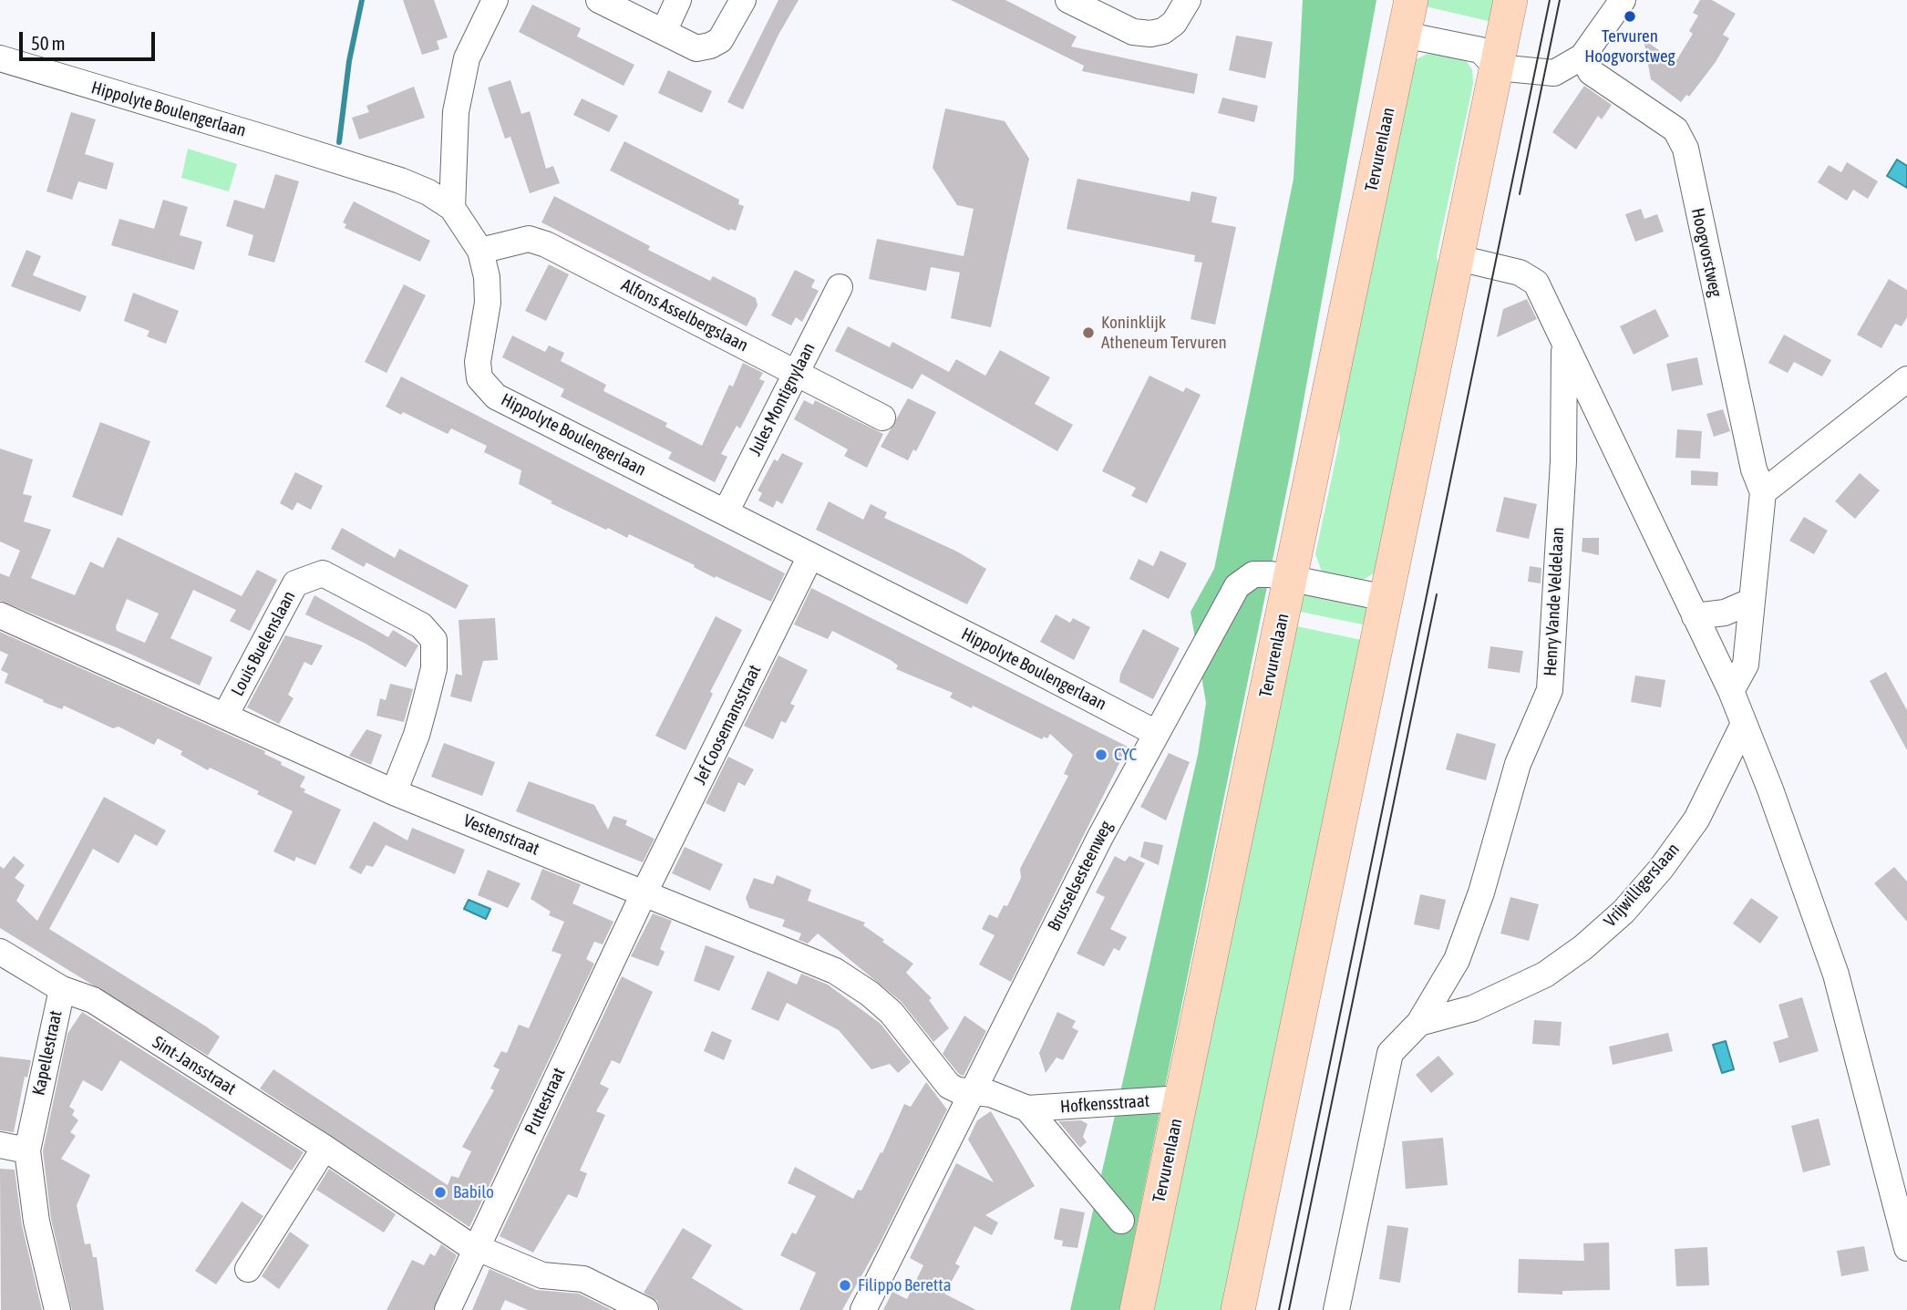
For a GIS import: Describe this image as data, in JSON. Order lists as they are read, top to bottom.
{
  "streets": {
    "main road": ["Tervurenlaan"],
    "street": [
      "Hippolyte Boulengerlaan",
      "Hoogvorstweg",
      "Alfons Asselbergslaan",
      "Jules Montignylaan",
      "Henry Vande Veldelaan",
      "Louis Buelenslaan",
      "Jef Coosemansstraat",
      "Vestenstraat",
      "Brusselsesteenweg",
      "Vrijwilligerslaan",
      "Kapellestraat",
      "Sint-Jansstraat",
      "Puttestraat",
      "Hofkensstraat"
    ]
  },
  "crossings": [
    ["Hippolyte Boulengerlaan", "Alfons Asselbergslaan"],
    ["Hippolyte Boulengerlaan", "Jules Montignylaan"],
    ["Hippolyte Boulengerlaan", "Jef Coosemansstraat"],
    ["Hippolyte Boulengerlaan", "Brusselsesteenweg"],
    ["Tervurenlaan", "Brusselsesteenweg"],
    ["Tervurenlaan", "Hofkensstraat"],
    ["Alfons Asselbergslaan", "Jules Montignylaan"],
    ["Henry Vande Veldelaan", "Vrijwilligerslaan"],
    ["Louis Buelenslaan", "Vestenstraat"],
    ["Jef Coosemansstraat", "Vestenstraat"],
    ["Jef Coosemansstraat", "Puttestraat"],
    ["Vestenstraat", "Brusselsesteenweg"],
    ["Vestenstraat", "Puttestraat"],
    ["Vestenstraat", "Hofkensstraat"],
    ["Brusselsesteenweg", "Hofkensstraat"],
    ["Kapellestraat", "Sint-Jansstraat"],
    ["Sint-Jansstraat", "Puttestraat"]
  ],
  "places": [
    "Tervuren Hoogvorstweg",
    "Koninklijk Atheneum Tervuren",
    "CYC",
    "Babilo",
    "Filippo Beretta"
  ],
  "scale_bar": "50 m"
}
